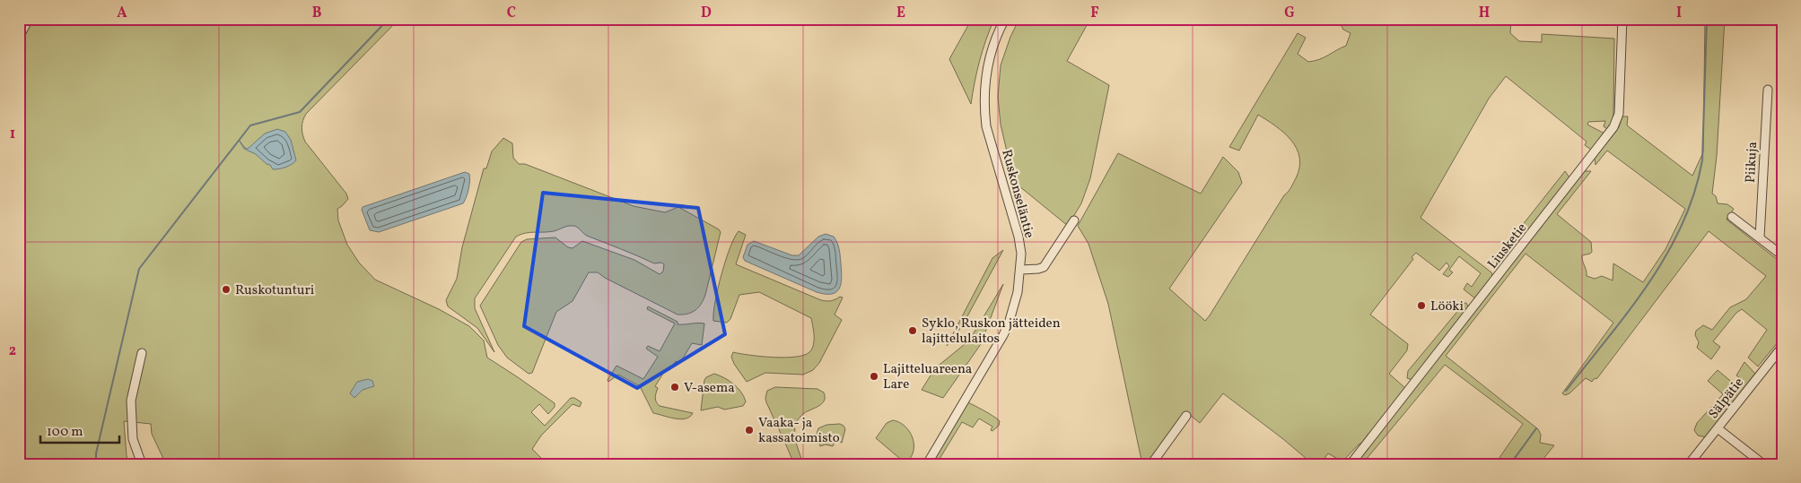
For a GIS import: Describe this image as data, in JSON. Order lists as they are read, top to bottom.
{
  "streets": {
    "street": [
      "Piikuja",
      "Ruskonseläntie",
      "Liusketie",
      "Sälpätie"
    ]
  },
  "places": [
    "Ruskotunturi",
    "Lööki",
    "Syklo, Ruskon jätteiden lajittelulaitos",
    "Lajitteluareena Lare",
    "V-asema",
    "Vaaka- ja kassatoimisto"
  ],
  "scale_bar": "100 m",
  "grid": {
    "columns": [
      "A",
      "B",
      "C",
      "D",
      "E",
      "F",
      "G",
      "H",
      "I"
    ],
    "rows": ["1", "2"]
  }
}
